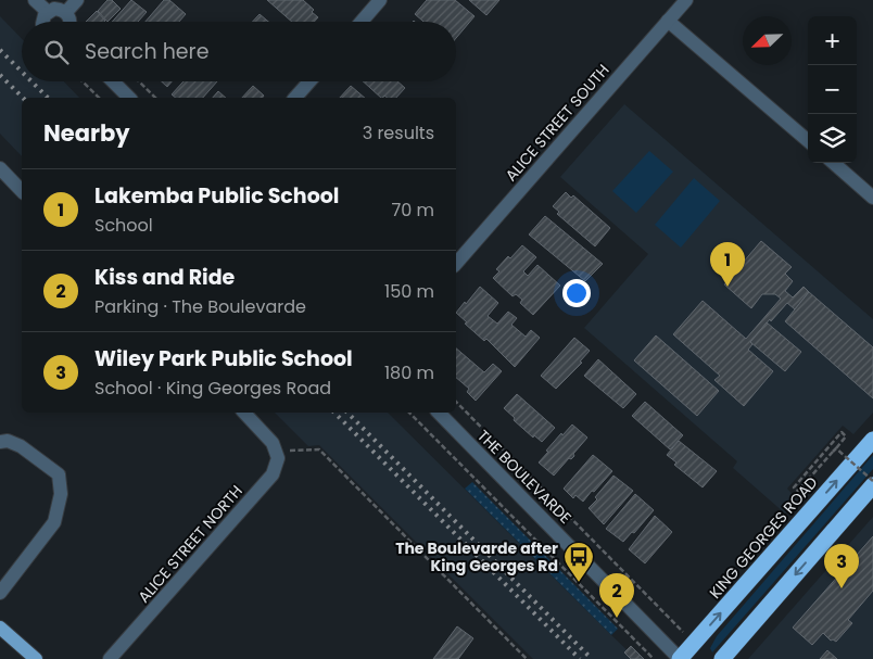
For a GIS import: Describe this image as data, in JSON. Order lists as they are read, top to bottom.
{
  "streets": {
    "highway": ["KING GEORGES ROAD"],
    "street": ["ALICE STREET SOUTH", "THE BOULEVARDE", "ALICE STREET NORTH"]
  },
  "crossings": [
    ["THE BOULEVARDE", "KING GEORGES ROAD"]
  ],
  "places": {
    "bus stop": ["The Boulevarde after King Georges Rd"]
  },
  "north": "bottom left",
  "page": {
    "map_buttons": ["+", "−"],
    "search": "Search here",
    "heading": ["Nearby", "3 results"],
    "list": [
      {
        "mark": "1",
        "name": "Lakemba Public School",
        "note": "School",
        "value": "70 m"
      },
      {
        "mark": "2",
        "name": "Kiss and Ride",
        "note": "Parking · The Boulevarde",
        "value": "150 m"
      },
      {
        "mark": "3",
        "name": "Wiley Park Public School",
        "note": "School · King Georges Road",
        "value": "180 m"
      }
    ],
    "pins": ["1", "3", "2"]
  }
}
